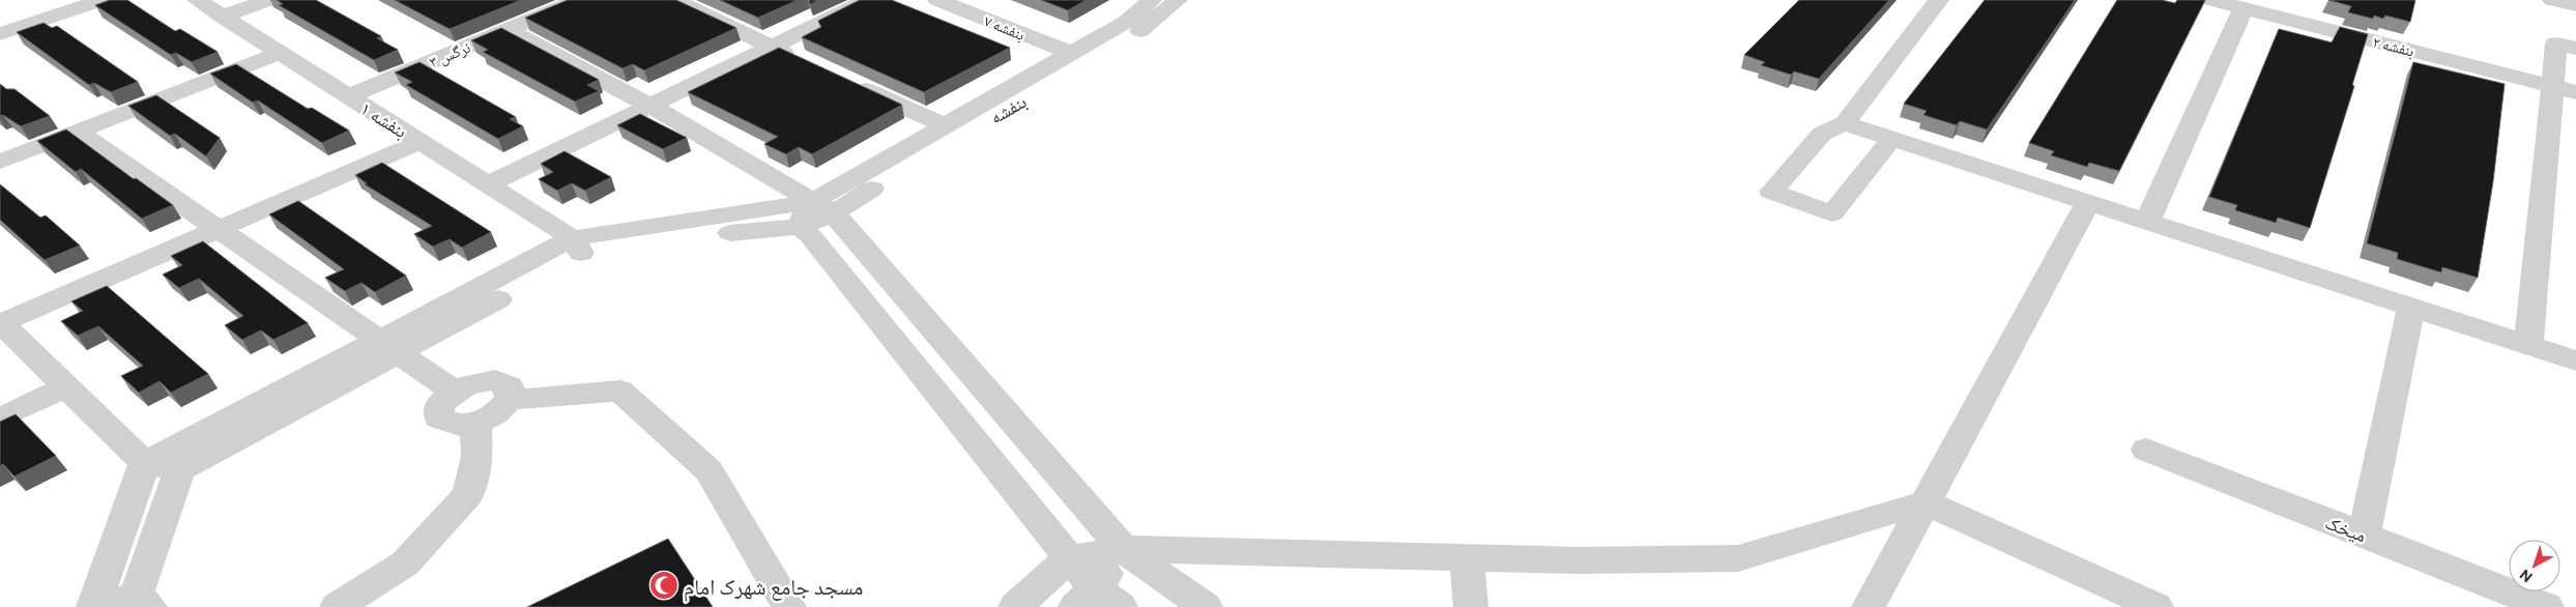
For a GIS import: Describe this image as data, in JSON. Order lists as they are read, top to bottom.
{
  "streets": {
    "street": [
      "بنفشه ۷",
      "بنفشه ۲",
      "نرگس ۳",
      "بنفشه",
      "بنفشه ۱",
      "میخک"
    ]
  },
  "crossings": [
    ["بنفشه ۷", "بنفشه"],
    ["نرگس ۳", "بنفشه ۱"]
  ],
  "places": {
    "mosque": ["مسجد جامع شهرک امام"]
  },
  "north": "bottom left"
}
